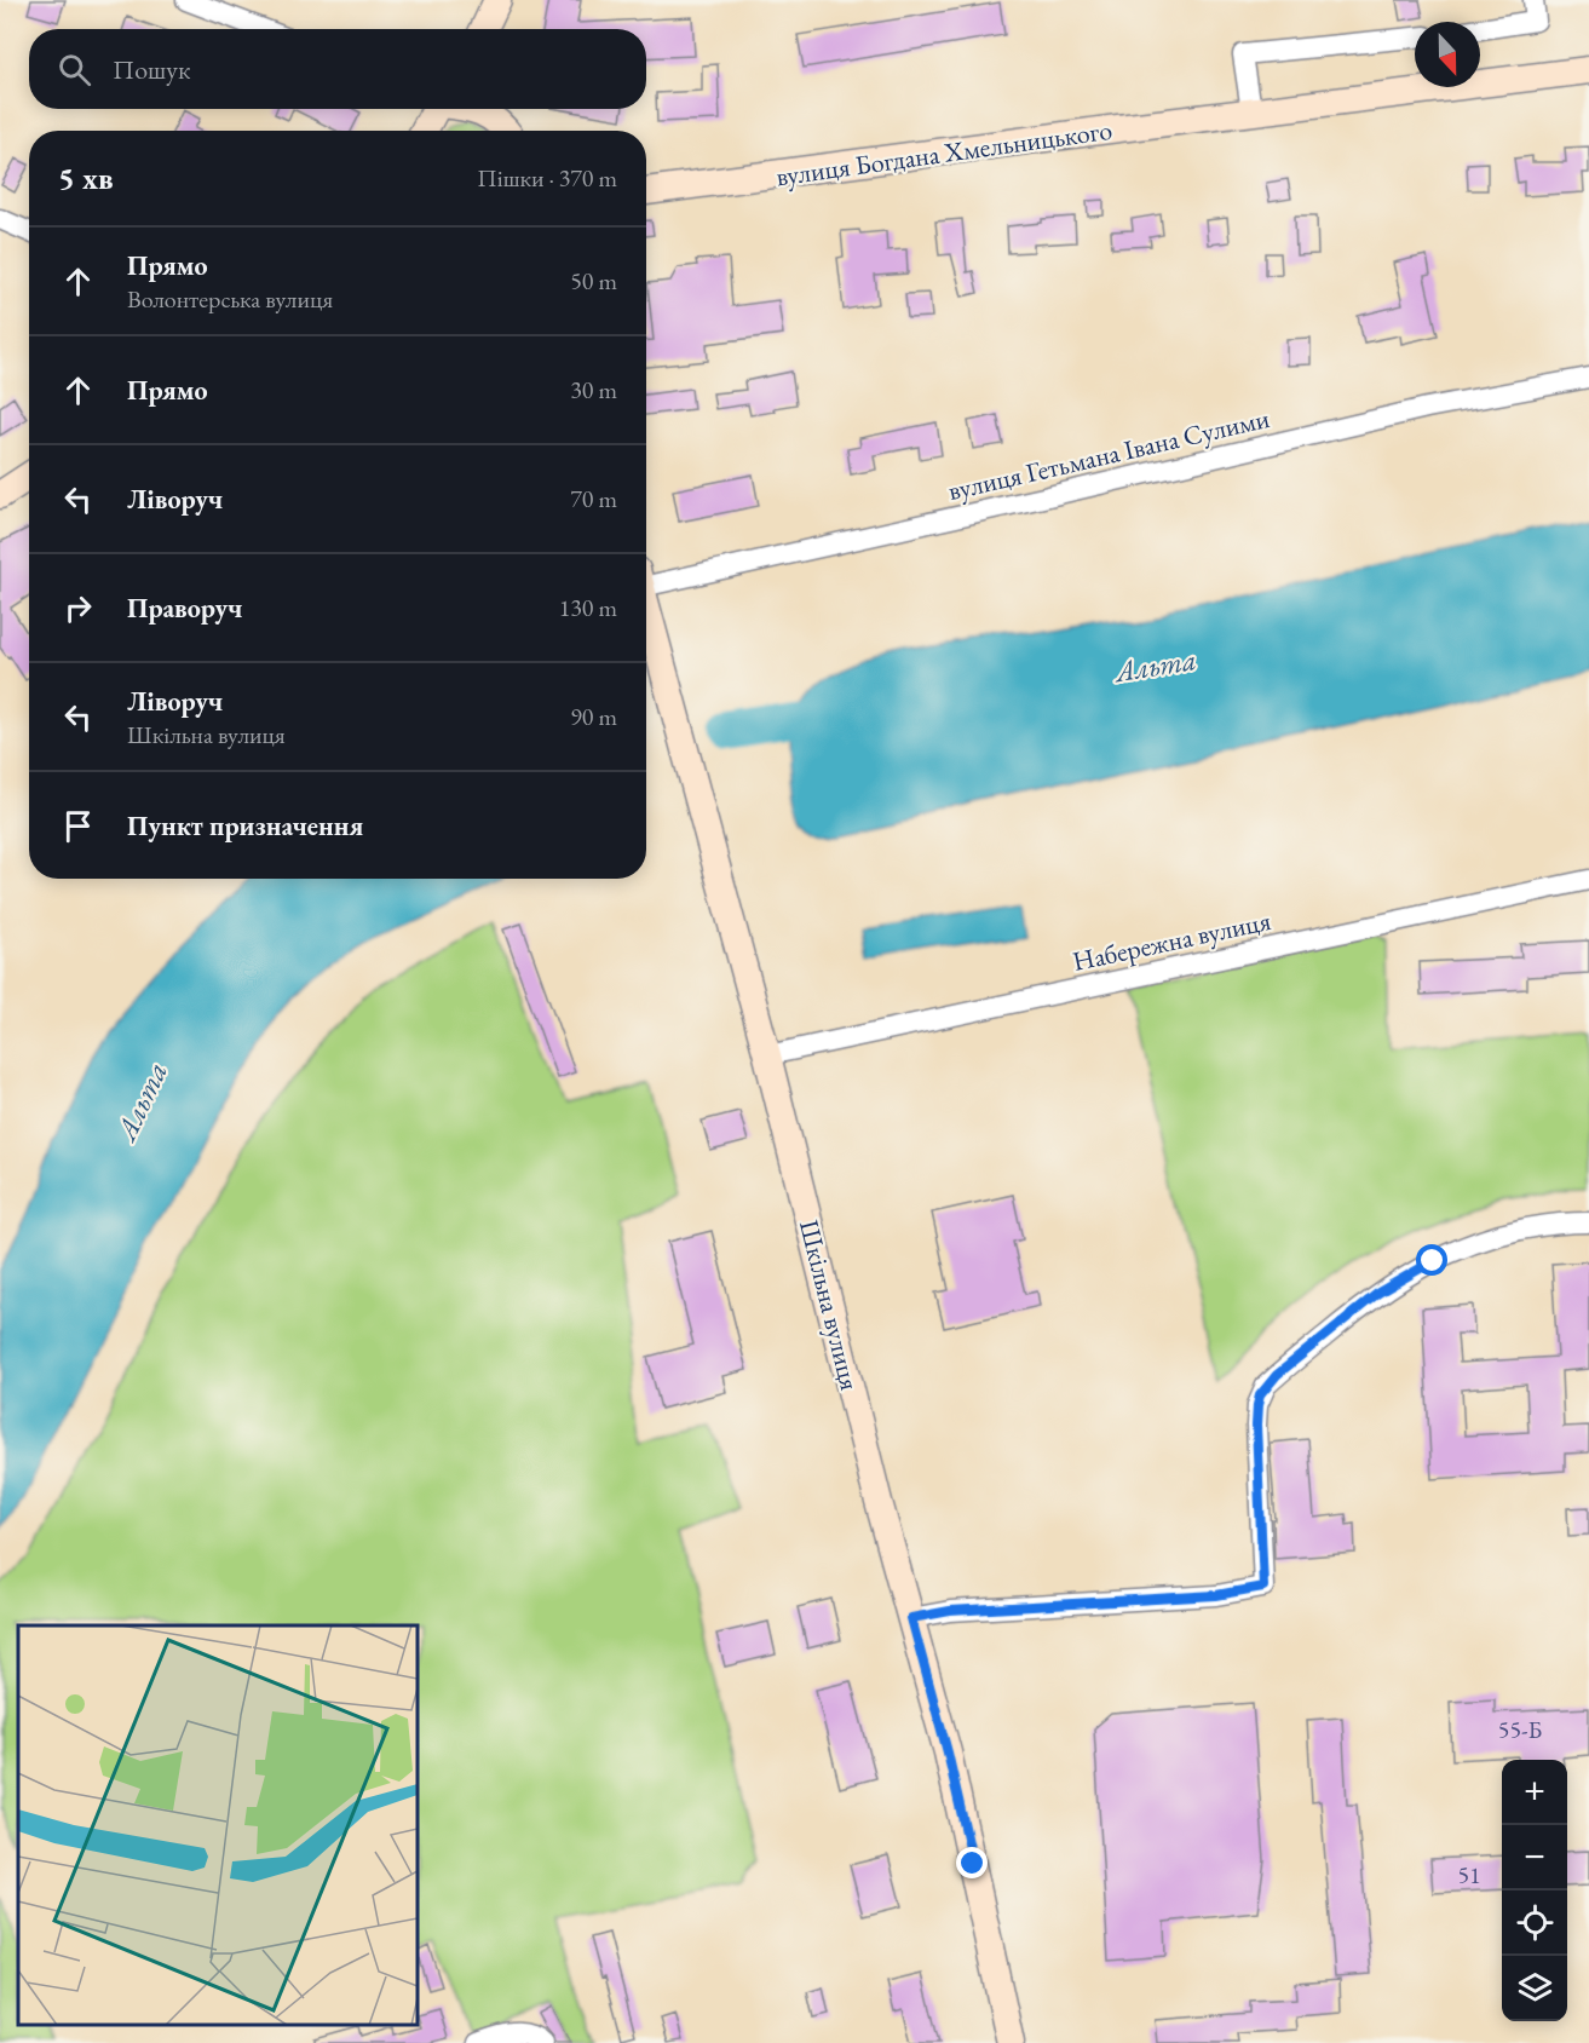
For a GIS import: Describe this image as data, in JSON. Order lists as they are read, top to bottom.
{
  "streets": {
    "main road": ["вулиця Богдана Хмельницького", "Шкільна вулиця"],
    "street": ["вулиця Гетьмана Івана Сулими", "Набережна вулиця"]
  },
  "crossings": [
    ["Набережна вулиця", "Шкільна вулиця"]
  ],
  "water": ["Альта"],
  "house_numbers": ["55-Б", "51"],
  "north": "bottom",
  "page": {
    "search": "Пошук",
    "heading": ["5 хв", "Пішки · 370 m"],
    "list": [
      ["Прямо", "Волонтерська вулиця", "50 m"],
      ["Прямо", "30 m"],
      ["Ліворуч", "70 m"],
      ["Праворуч", "130 m"],
      ["Ліворуч", "Шкільна вулиця", "90 m"],
      "Пункт призначення"
    ],
    "map_buttons": ["+", "−"]
  }
}
